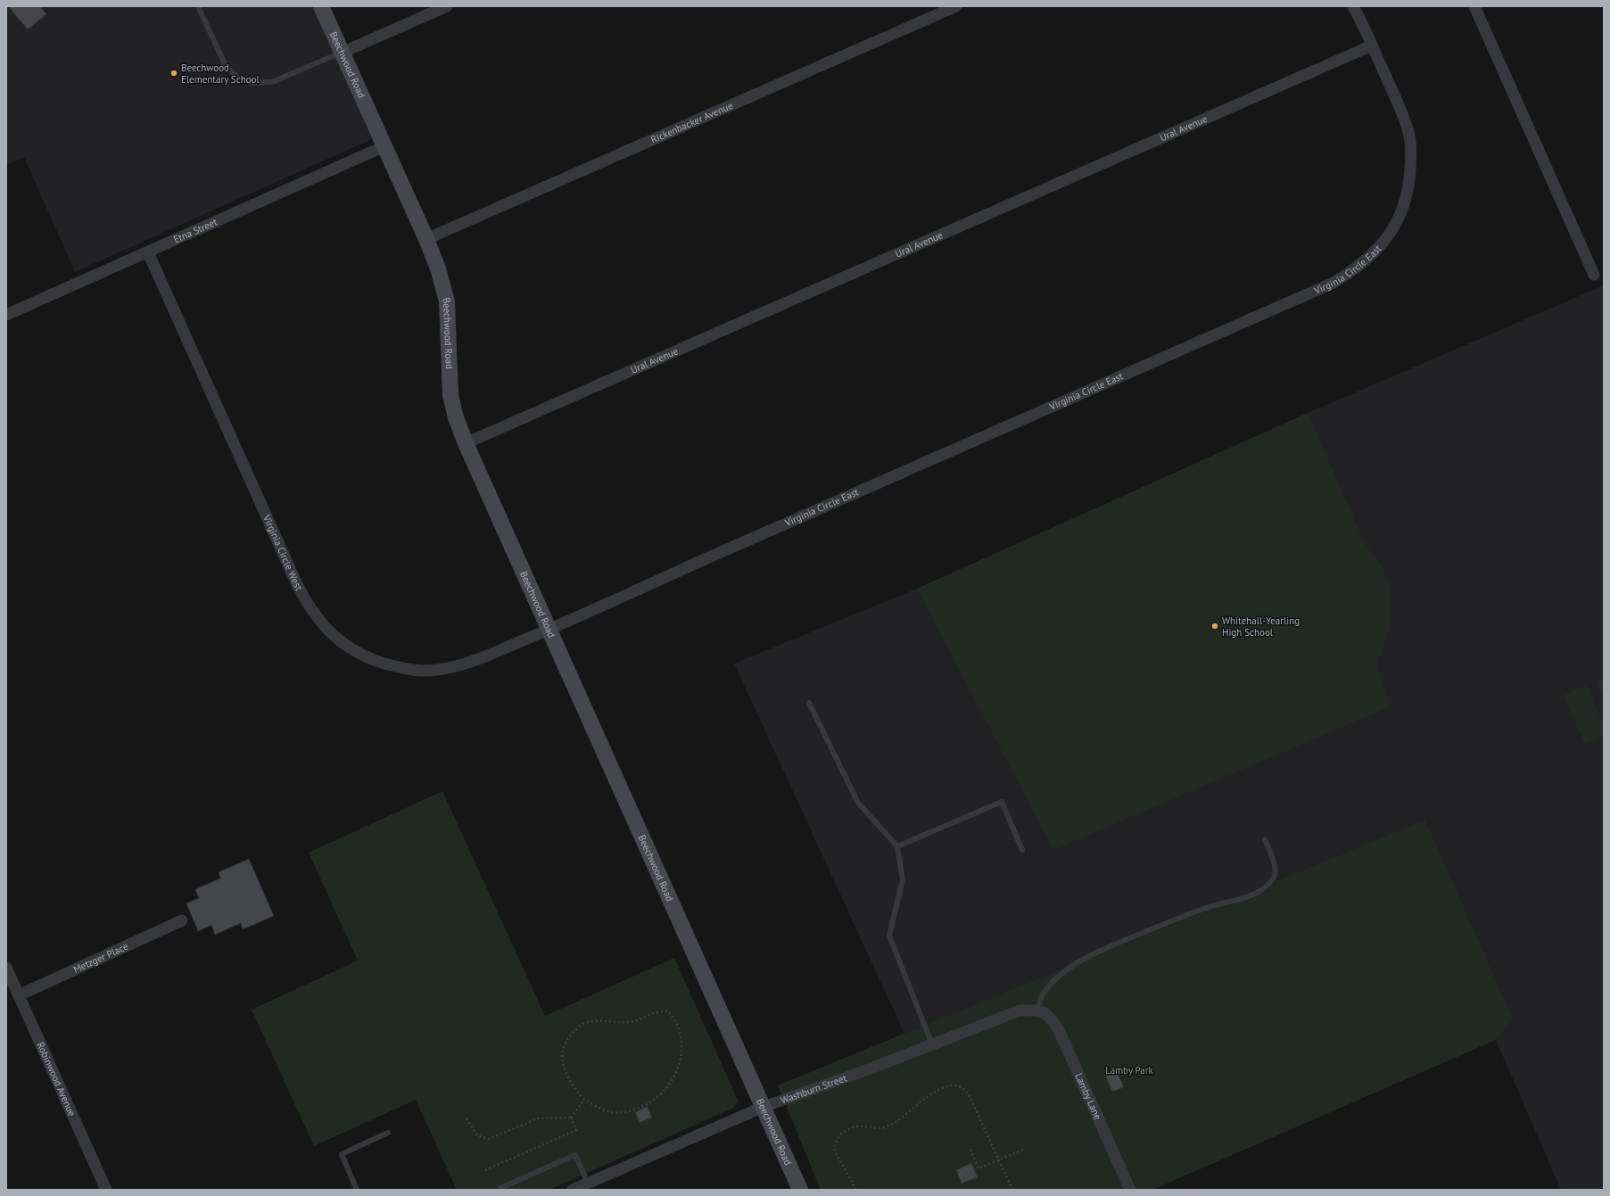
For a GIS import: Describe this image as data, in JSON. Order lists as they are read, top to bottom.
{
  "streets": {
    "street": [
      "Beechwood Road",
      "Rickenbacker Avenue",
      "Ural Avenue",
      "Etna Street",
      "Virginia Circle East",
      "Virginia Circle West",
      "Metzger Place",
      "Robinwood Avenue",
      "Washburn Street",
      "Lamby Lane"
    ]
  },
  "crossings": [
    ["Beechwood Road", "Rickenbacker Avenue"],
    ["Beechwood Road", "Ural Avenue"],
    ["Beechwood Road", "Etna Street"],
    ["Beechwood Road", "Virginia Circle East"],
    ["Beechwood Road", "Virginia Circle West"],
    ["Beechwood Road", "Washburn Street"],
    ["Ural Avenue", "Virginia Circle East"],
    ["Etna Street", "Virginia Circle West"],
    ["Virginia Circle East", "Virginia Circle West"],
    ["Metzger Place", "Robinwood Avenue"],
    ["Washburn Street", "Lamby Lane"]
  ],
  "parks": ["Lamby Park"],
  "places": ["Beechwood Elementary School", "Whitehall-Yearling High School"]
}
